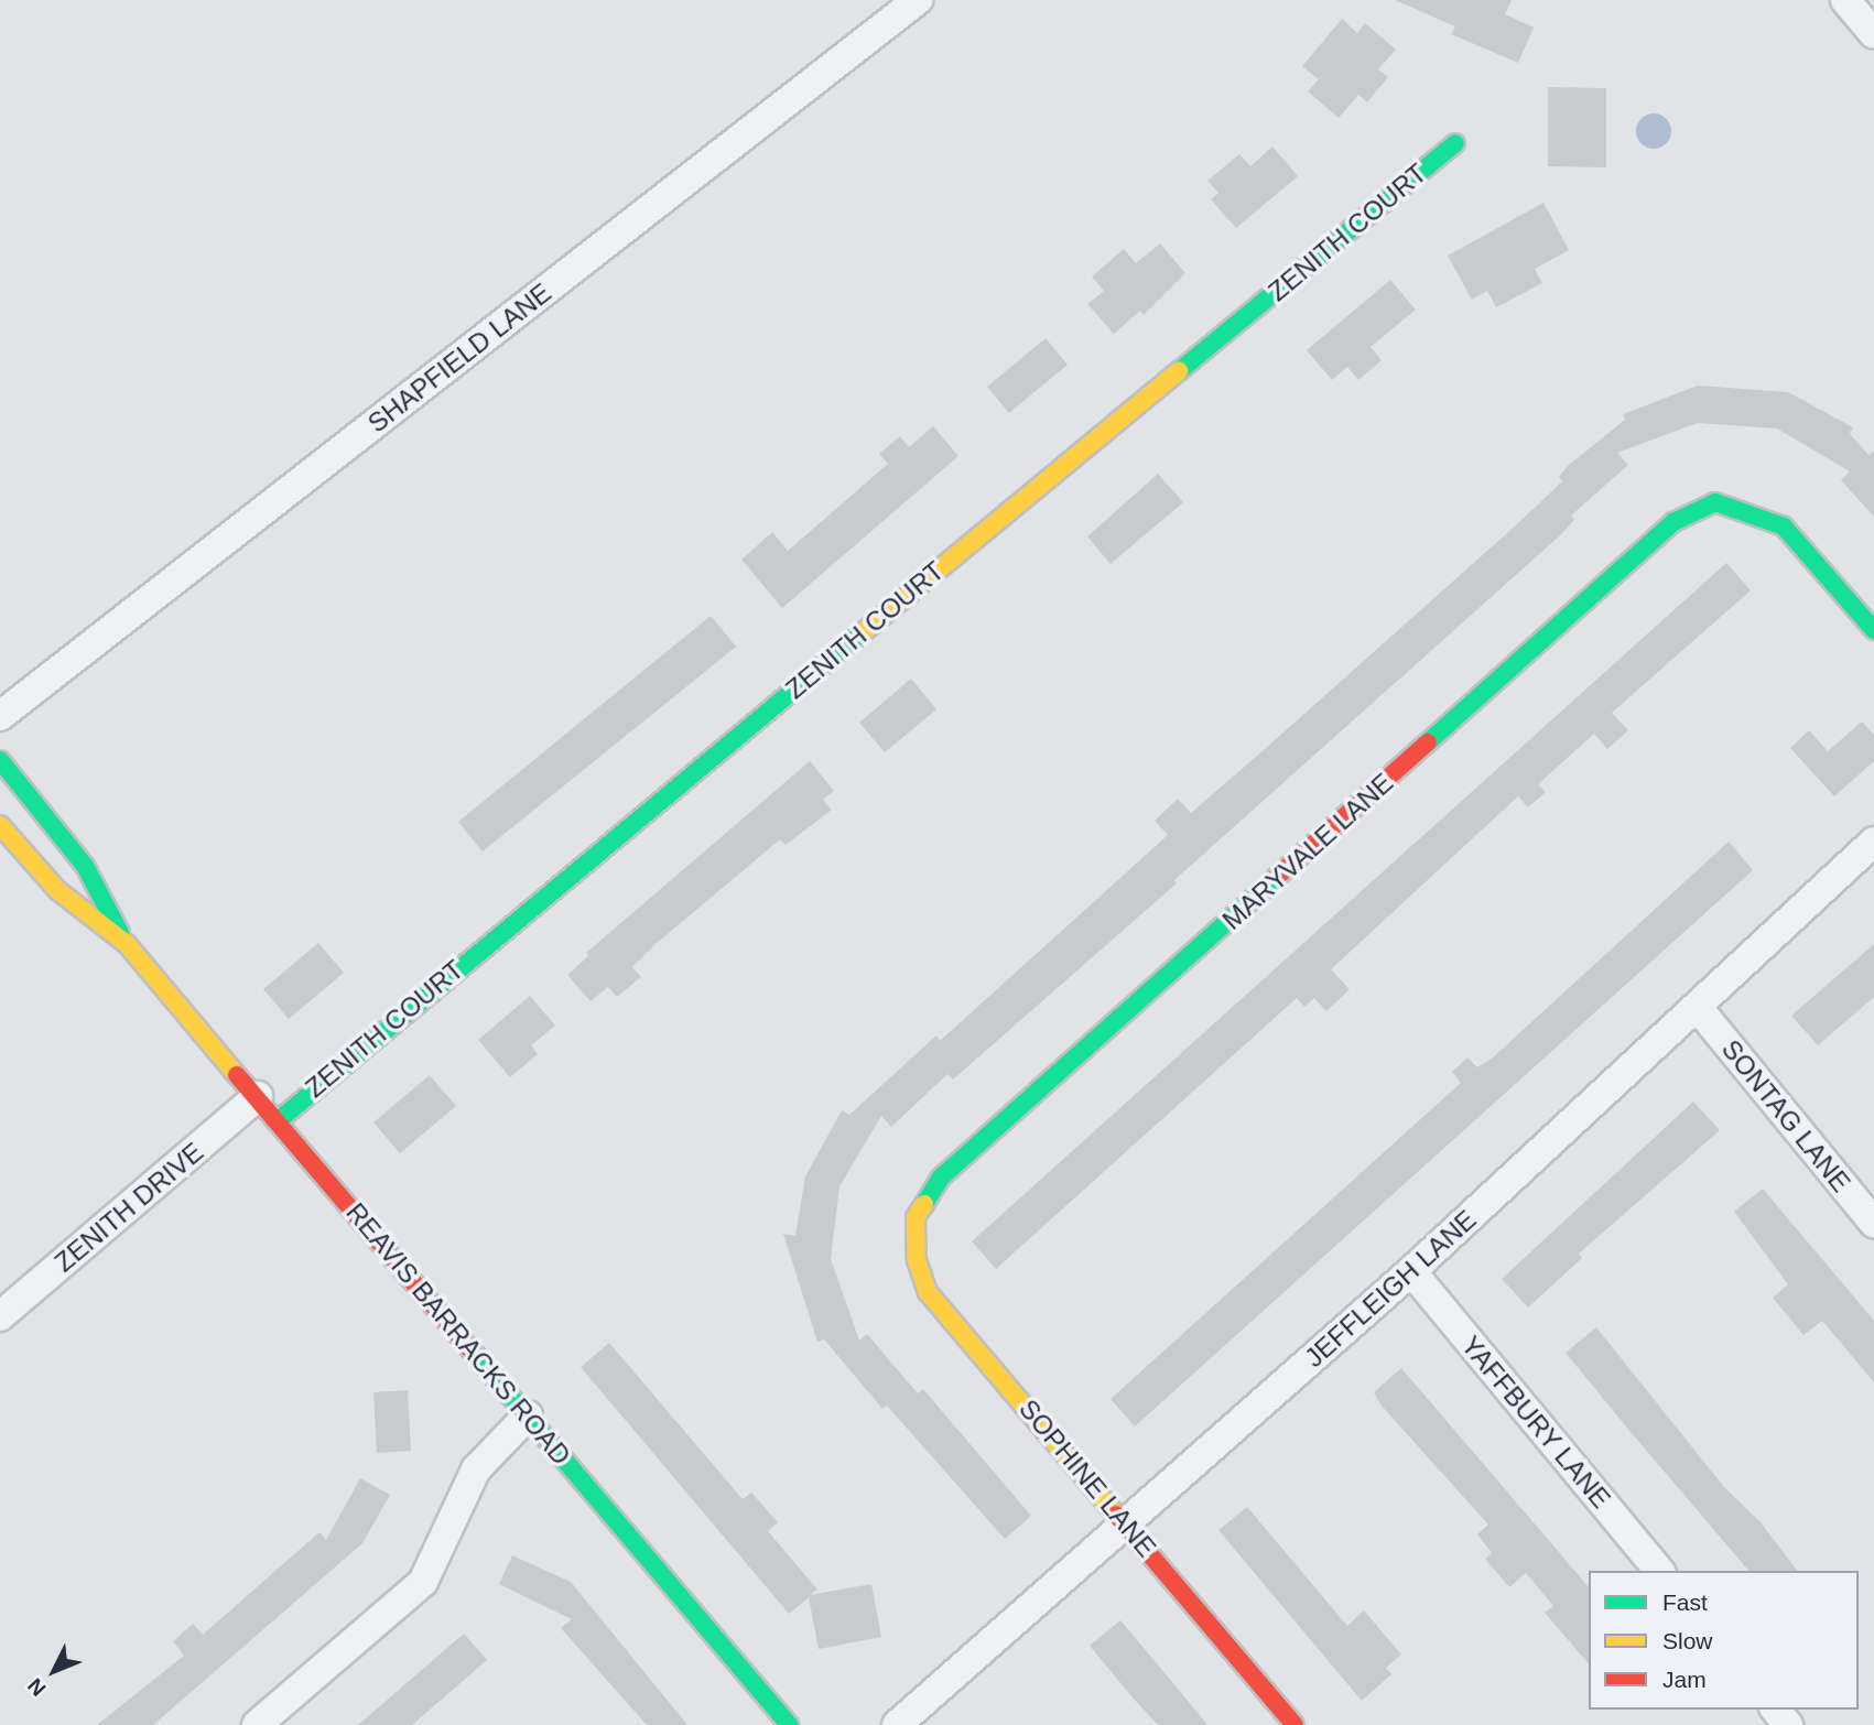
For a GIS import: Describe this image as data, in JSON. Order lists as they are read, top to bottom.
{
  "streets": {
    "street": [
      "ZENITH COURT",
      "SHAPFIELD LANE",
      "MARYVALE LANE",
      "SONTAG LANE",
      "ZENITH DRIVE",
      "JEFFLEIGH LANE",
      "REAVIS BARRACKS ROAD",
      "YAFFBURY LANE",
      "SOPHINE LANE"
    ]
  },
  "crossings": [
    ["ZENITH COURT", "REAVIS BARRACKS ROAD"],
    ["MARYVALE LANE", "SOPHINE LANE"],
    ["SONTAG LANE", "JEFFLEIGH LANE"],
    ["ZENITH DRIVE", "REAVIS BARRACKS ROAD"],
    ["JEFFLEIGH LANE", "YAFFBURY LANE"],
    ["JEFFLEIGH LANE", "SOPHINE LANE"]
  ],
  "legend": ["Fast", "Slow", "Jam"],
  "north": "bottom left"
}
